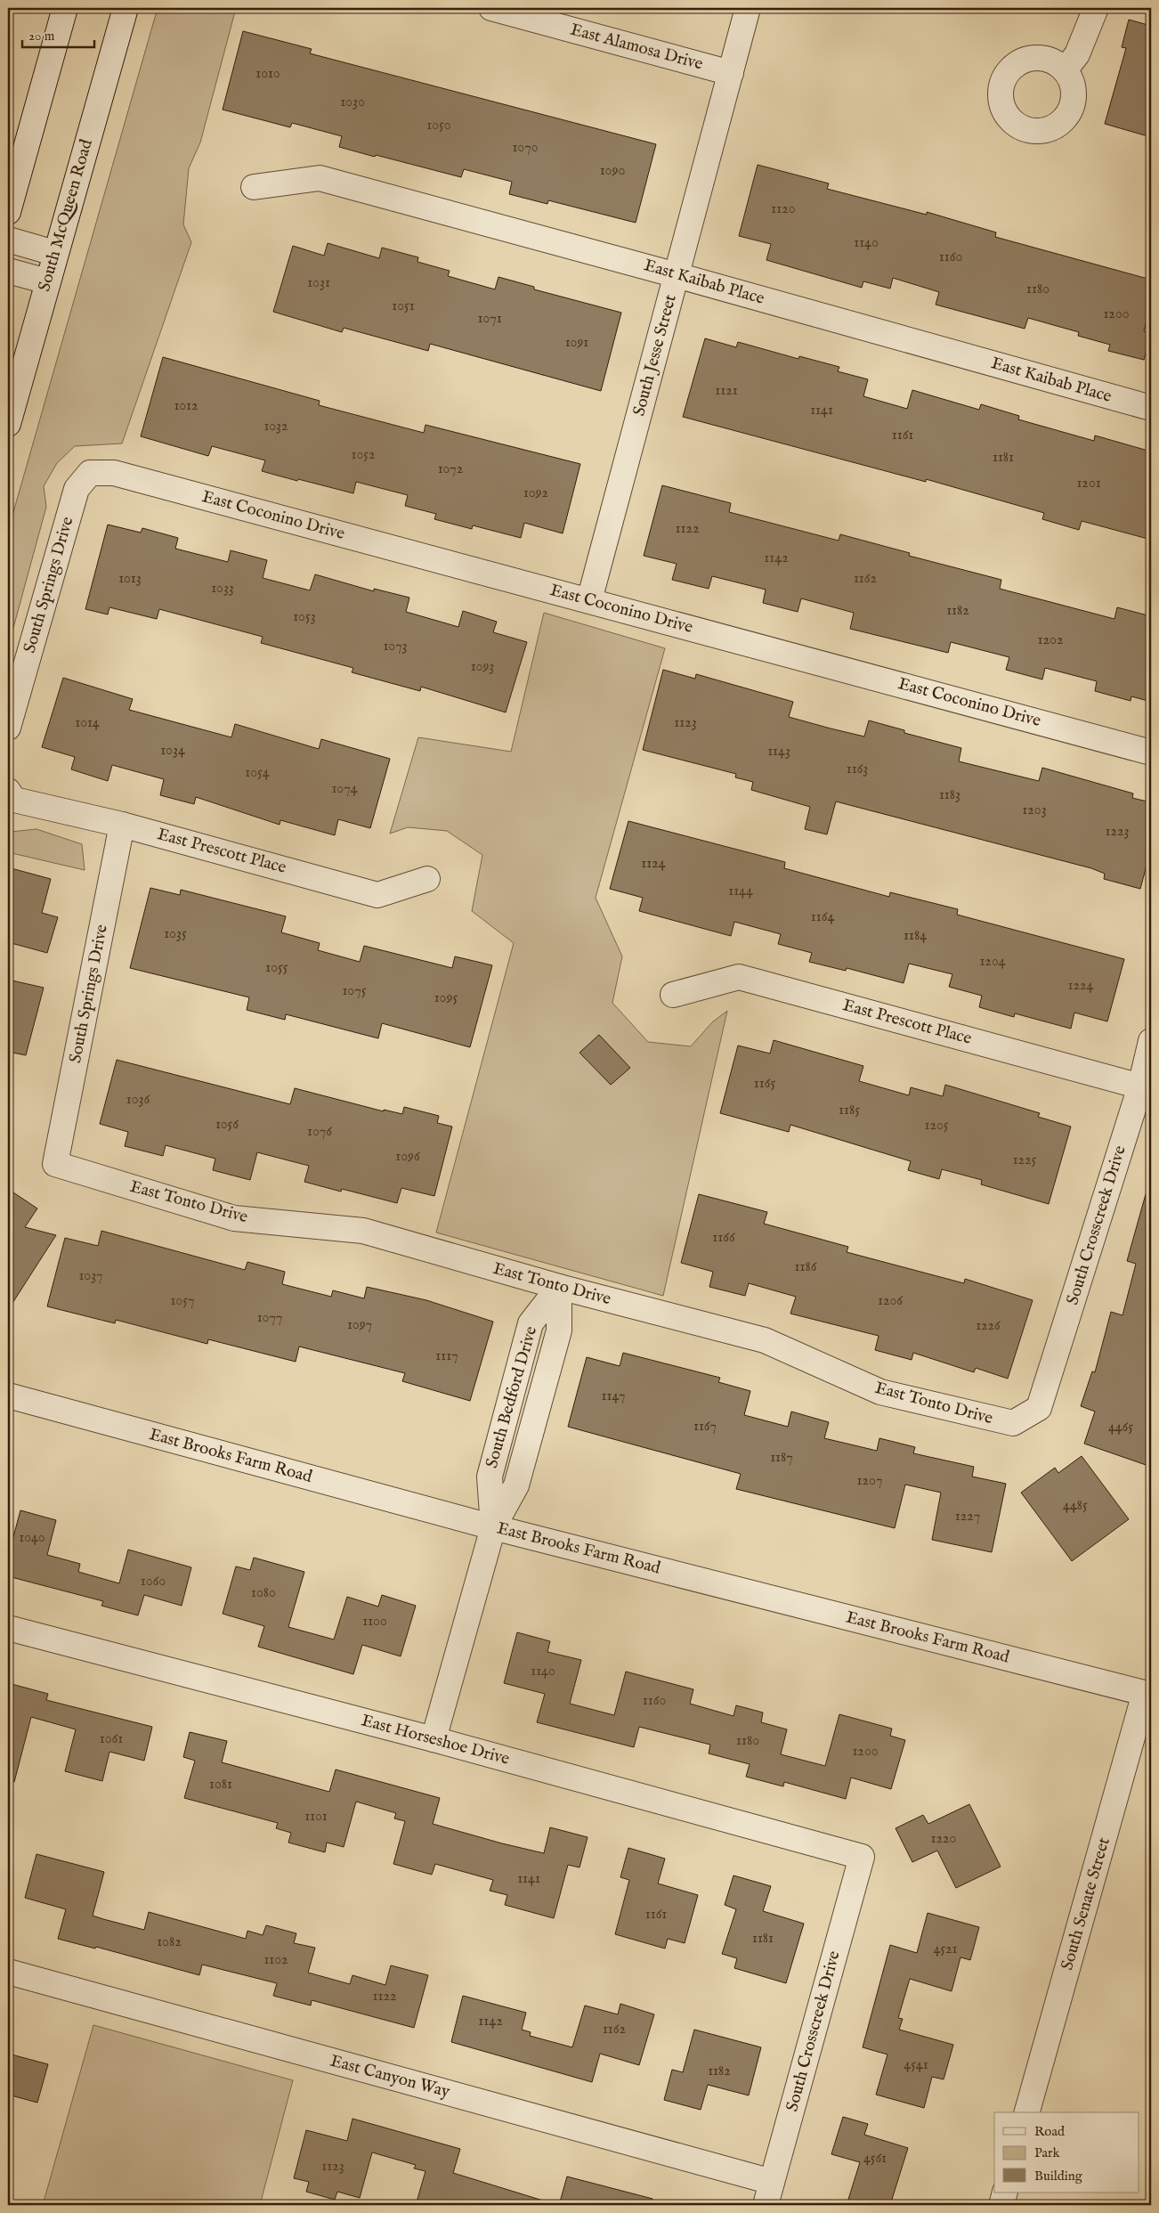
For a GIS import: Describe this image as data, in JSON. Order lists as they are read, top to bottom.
{
  "streets": {
    "street": [
      "East Alamosa Drive",
      "South McQueen Road",
      "East Kaibab Place",
      "South Jesse Street",
      "East Coconino Drive",
      "South Springs Drive",
      "East Prescott Place",
      "East Tonto Drive",
      "South Crosscreek Drive",
      "South Bedford Drive",
      "East Brooks Farm Road",
      "East Horseshoe Drive",
      "South Senate Street",
      "East Canyon Way"
    ]
  },
  "crossings": [
    ["East Alamosa Drive", "South Jesse Street"],
    ["East Kaibab Place", "South Jesse Street"],
    ["South Jesse Street", "East Coconino Drive"],
    ["East Coconino Drive", "South Springs Drive"],
    ["South Springs Drive", "East Prescott Place"],
    ["South Springs Drive", "East Tonto Drive"],
    ["East Prescott Place", "South Crosscreek Drive"],
    ["East Tonto Drive", "South Crosscreek Drive"],
    ["East Tonto Drive", "South Bedford Drive"],
    ["South Crosscreek Drive", "East Horseshoe Drive"],
    ["South Crosscreek Drive", "East Canyon Way"],
    ["South Bedford Drive", "East Brooks Farm Road"],
    ["South Bedford Drive", "East Horseshoe Drive"],
    ["East Brooks Farm Road", "South Senate Street"]
  ],
  "house_numbers": [
    "1010",
    "1030",
    "1050",
    "1070",
    "1090",
    "1120",
    "1140",
    "1160",
    "1031",
    "1180",
    "1051",
    "1200",
    "1071",
    "1091",
    "1121",
    "1012",
    "1141",
    "1032",
    "1161",
    "1052",
    "1181",
    "1072",
    "1201",
    "1092",
    "1122",
    "1142",
    "1013",
    "1162",
    "1033",
    "1182",
    "1053",
    "1202",
    "1073",
    "1093",
    "1014",
    "1123",
    "1034",
    "1143",
    "1163",
    "1054",
    "1074",
    "1183",
    "1203",
    "1223",
    "1124",
    "1144",
    "1164",
    "1035",
    "1184",
    "1204",
    "1055",
    "1224",
    "1075",
    "1095",
    "1165",
    "1036",
    "1185",
    "1056",
    "1205",
    "1076",
    "1096",
    "1225",
    "1166",
    "1186",
    "1037",
    "1057",
    "1206",
    "1077",
    "1097",
    "1226",
    "1117",
    "1147",
    "1167",
    "4465",
    "1187",
    "1207",
    "4485",
    "1227",
    "1040",
    "1060",
    "1080",
    "1100",
    "1140",
    "1160",
    "1061",
    "1180",
    "1200",
    "1081",
    "1101",
    "1220",
    "1141",
    "1161",
    "1181",
    "1082",
    "4521",
    "1102",
    "1122",
    "1142",
    "1162",
    "4541",
    "1182",
    "4561",
    "1123"
  ],
  "legend": ["Road", "Park", "Building"],
  "scale_bar": "20 m"
}
